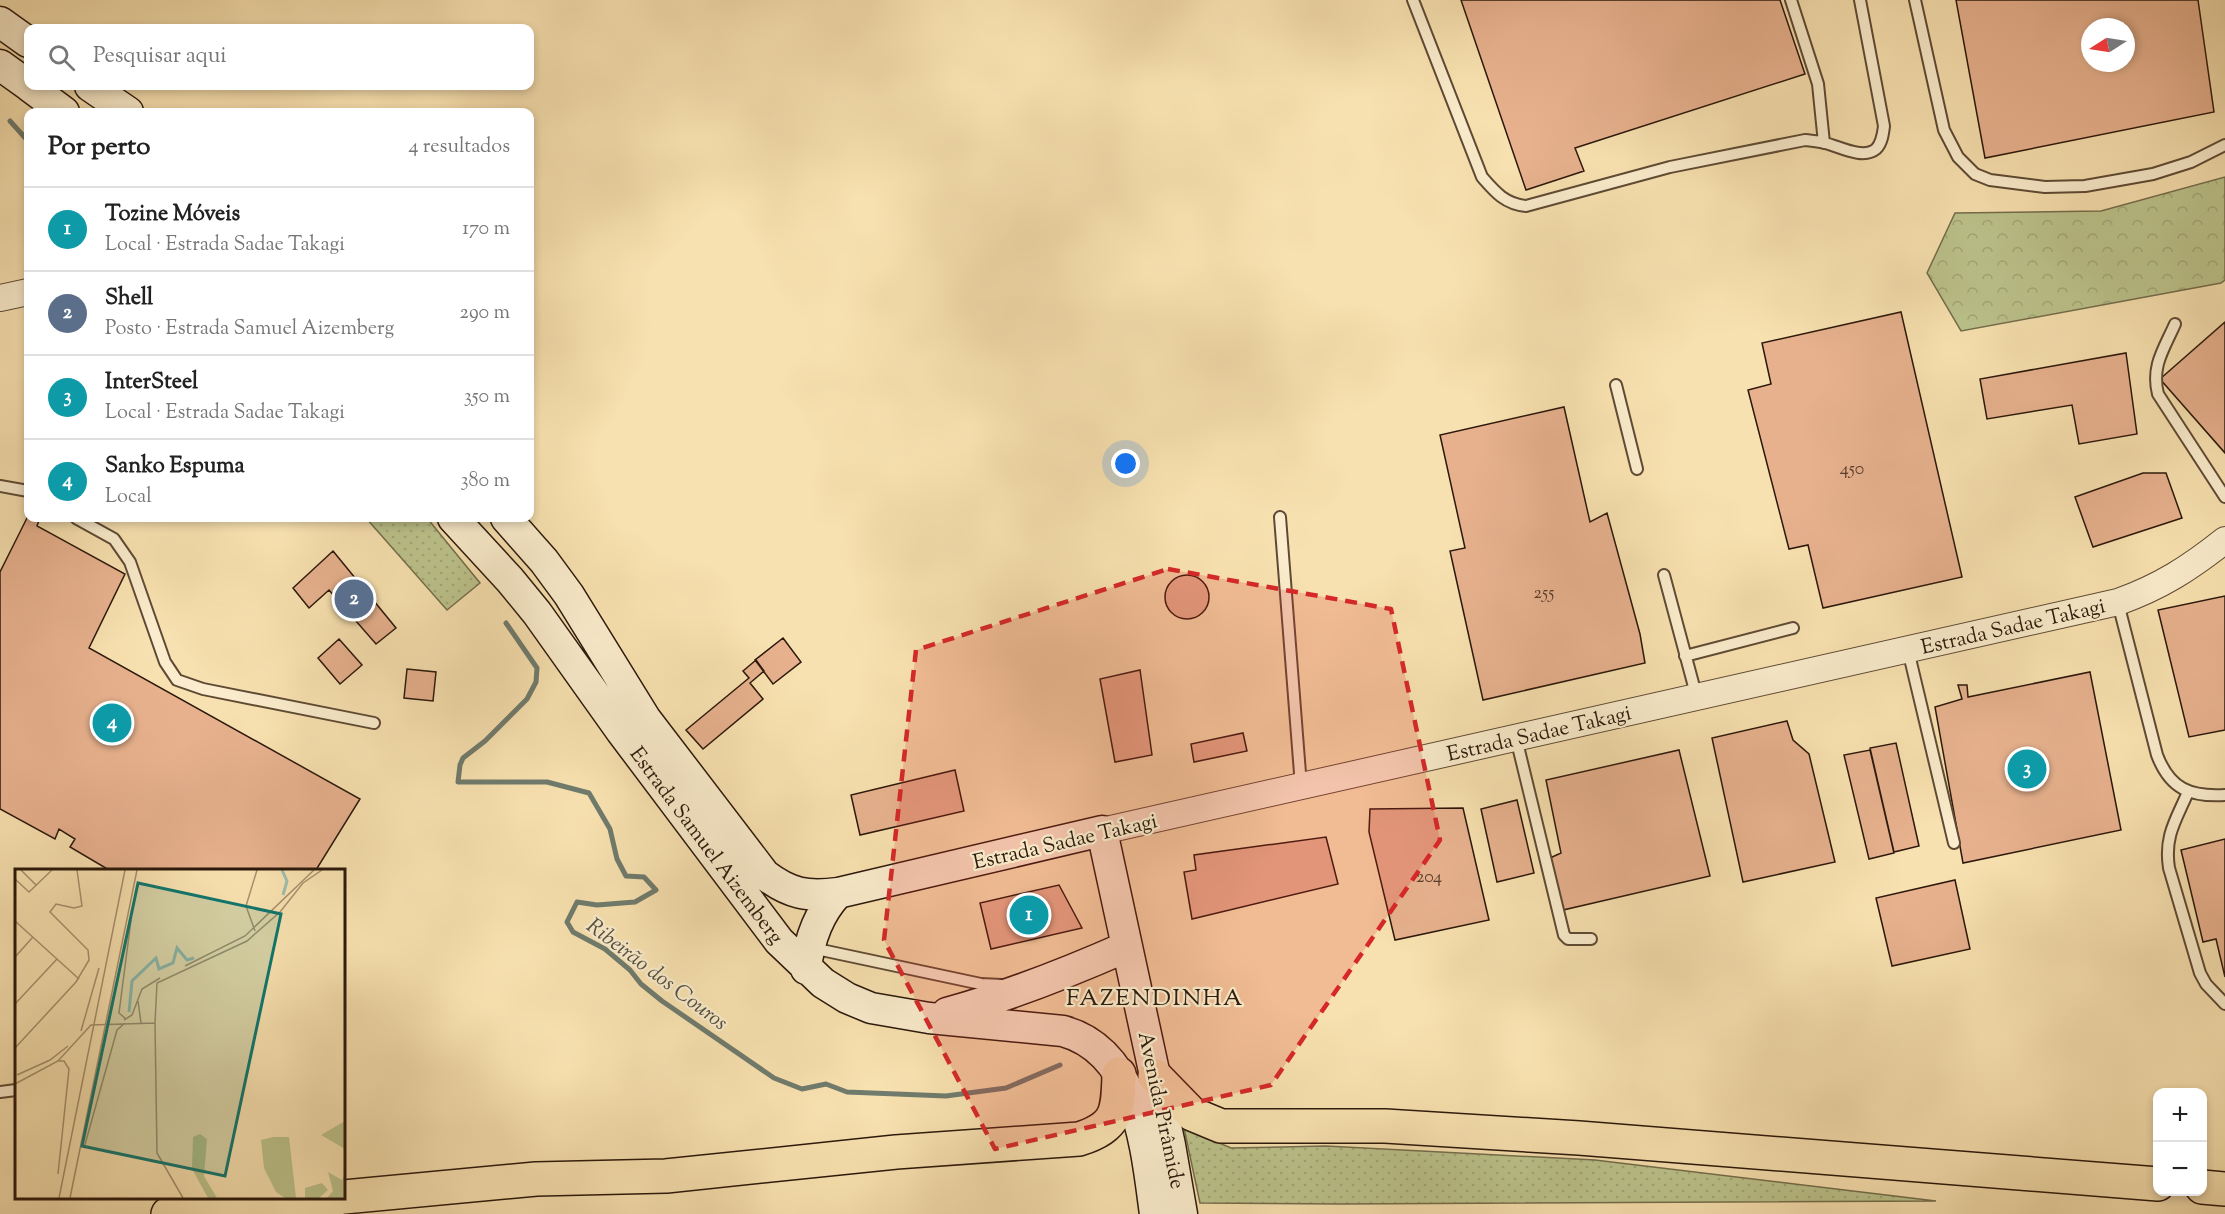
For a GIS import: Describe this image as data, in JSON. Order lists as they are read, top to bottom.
{
  "streets": {
    "main road": ["Estrada Sadae Takagi", "Estrada Samuel Aizemberg", "Avenida Pirâmide"]
  },
  "crossings": [
    ["Estrada Sadae Takagi", "Estrada Samuel Aizemberg"],
    ["Estrada Sadae Takagi", "Avenida Pirâmide"],
    ["Estrada Samuel Aizemberg", "Avenida Pirâmide"]
  ],
  "districts": ["FAZENDINHA"],
  "water": ["Ribeirão dos Couros"],
  "house_numbers": ["450", "255", "204"],
  "north": "left",
  "page": {
    "search": "Pesquisar aqui",
    "heading": ["Por perto", "4 resultados"],
    "list": [
      {
        "mark": "1",
        "name": "Tozine Móveis",
        "note": "Local · Estrada Sadae Takagi",
        "value": "170 m"
      },
      {
        "mark": "2",
        "name": "Shell",
        "note": "Posto · Estrada Samuel Aizemberg",
        "value": "290 m"
      },
      {
        "mark": "3",
        "name": "InterSteel",
        "note": "Local · Estrada Sadae Takagi",
        "value": "350 m"
      },
      {
        "mark": "4",
        "name": "Sanko Espuma",
        "note": "Local",
        "value": "380 m"
      }
    ],
    "pins": [
      "2",
      "4",
      "3",
      "1"
    ],
    "map_buttons": ["+", "−"]
  }
}
